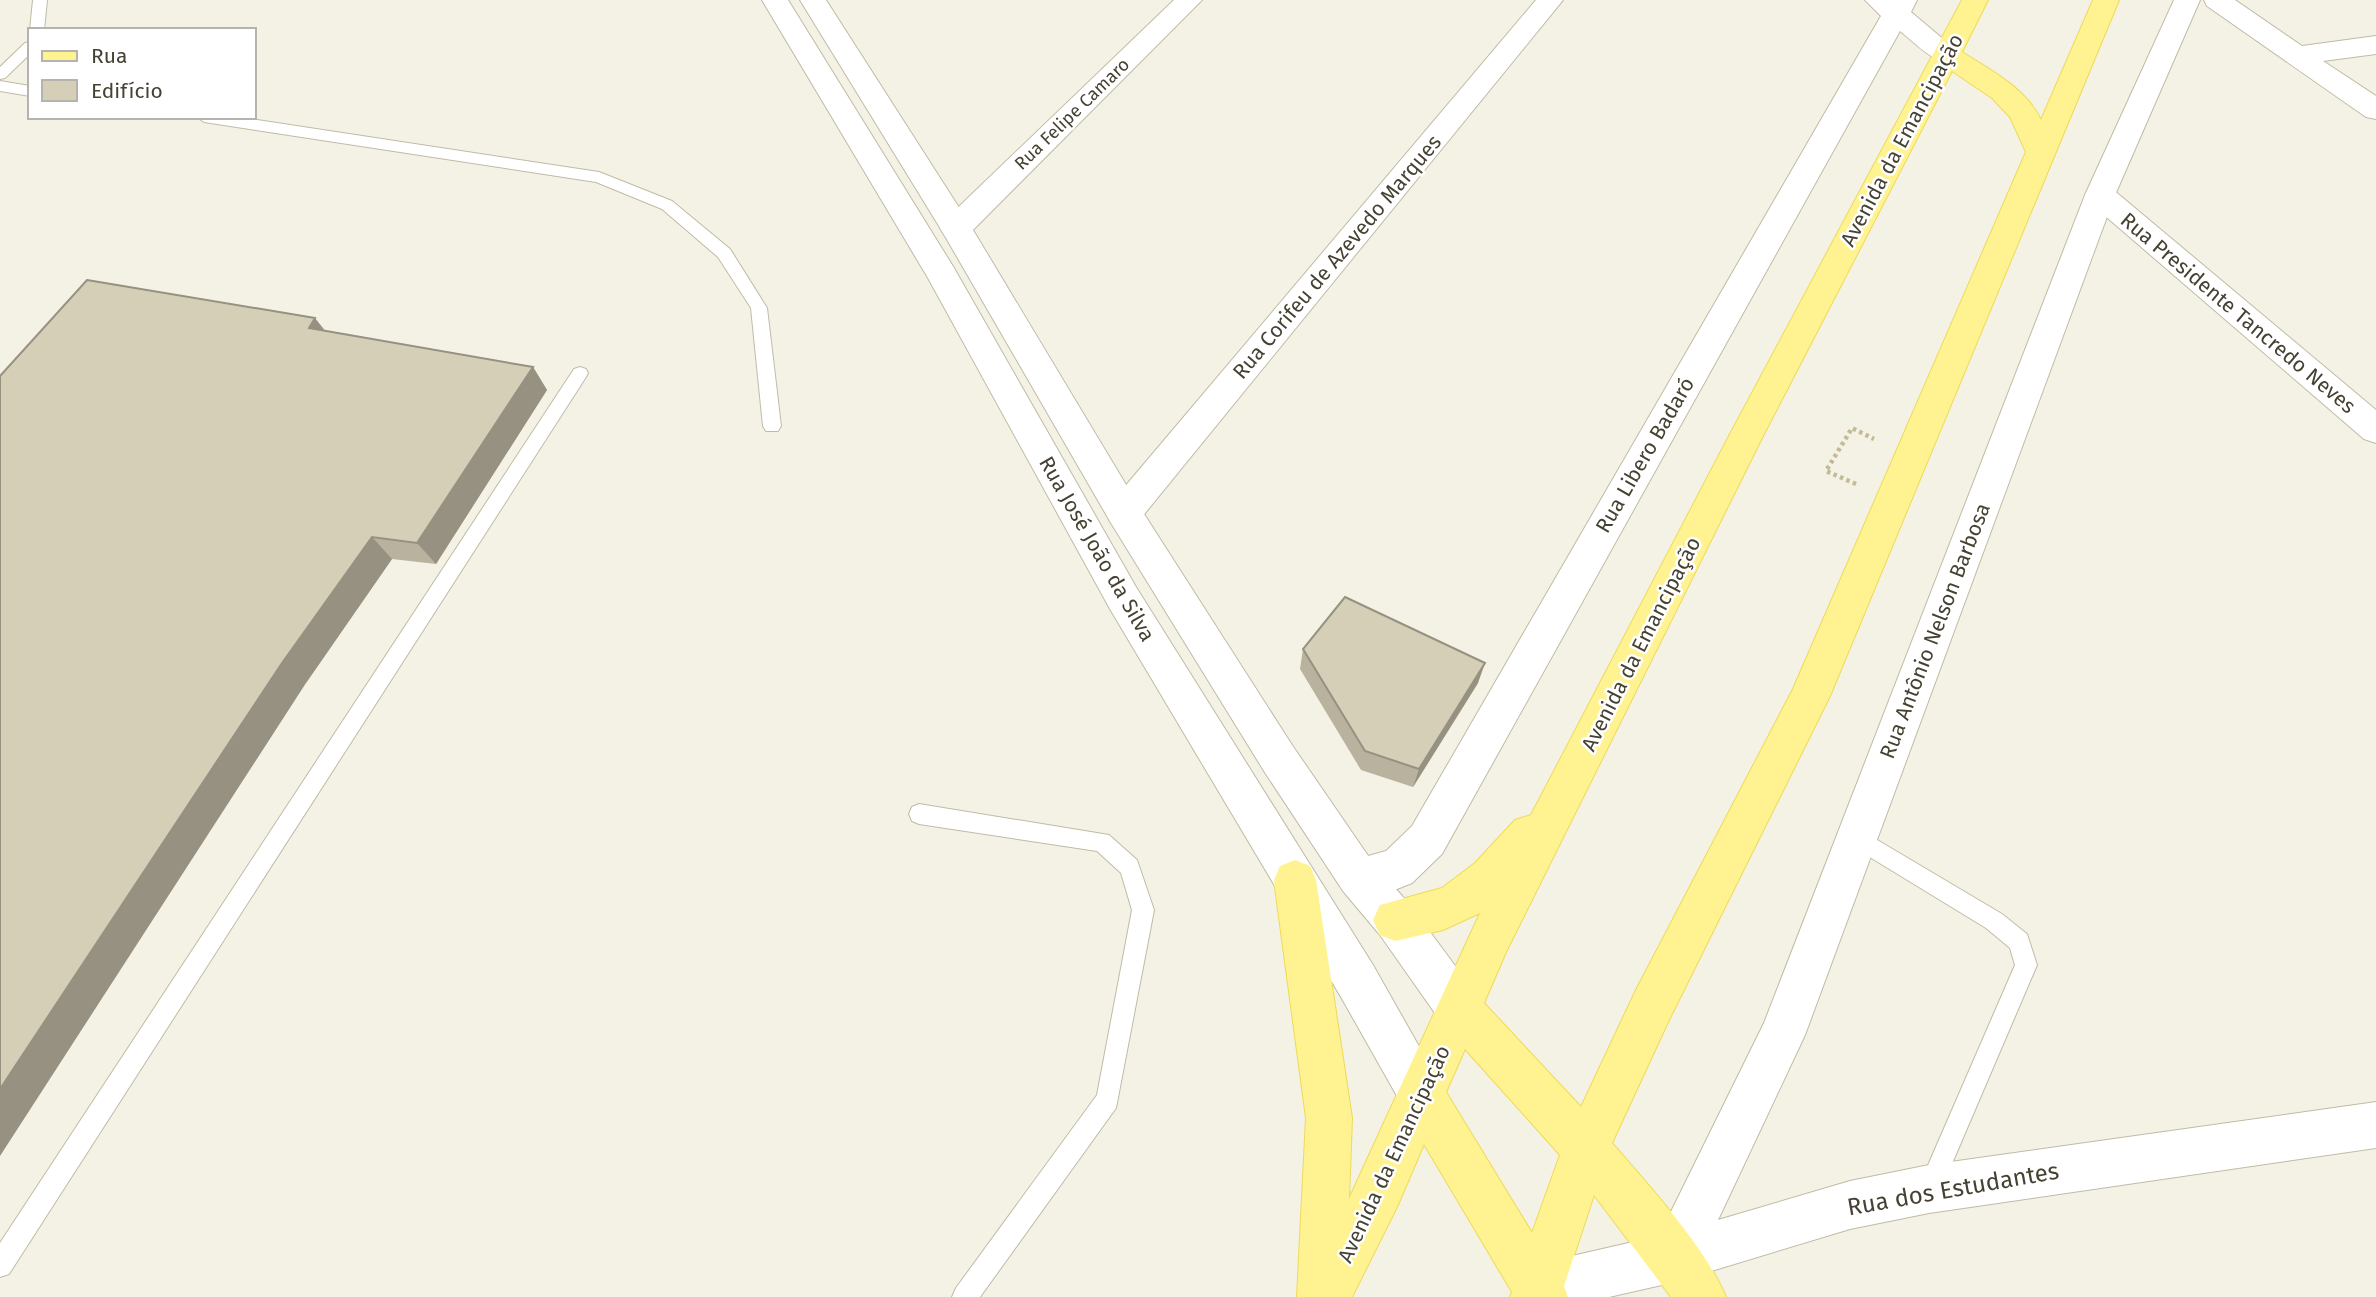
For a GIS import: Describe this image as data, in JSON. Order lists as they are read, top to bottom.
{
  "streets": {
    "main road": ["Avenida da Emancipação"],
    "street": [
      "Rua Felipe Camaro",
      "Rua Corifeu de Azevedo Marques",
      "Rua Presidente Tancredo Neves",
      "Rua Libero Badaró",
      "Rua José João da Silva",
      "Rua Antônio Nelson Barbosa",
      "Rua dos Estudantes"
    ]
  },
  "crossings": [
    ["Rua Felipe Camaro", "Rua José João da Silva"],
    ["Avenida da Emancipação", "Rua José João da Silva"],
    ["Rua Corifeu de Azevedo Marques", "Rua José João da Silva"],
    ["Rua Presidente Tancredo Neves", "Rua Antônio Nelson Barbosa"],
    ["Rua Libero Badaró", "Rua José João da Silva"],
    ["Rua Antônio Nelson Barbosa", "Rua dos Estudantes"]
  ],
  "legend": ["Rua", "Edifício"]
}
